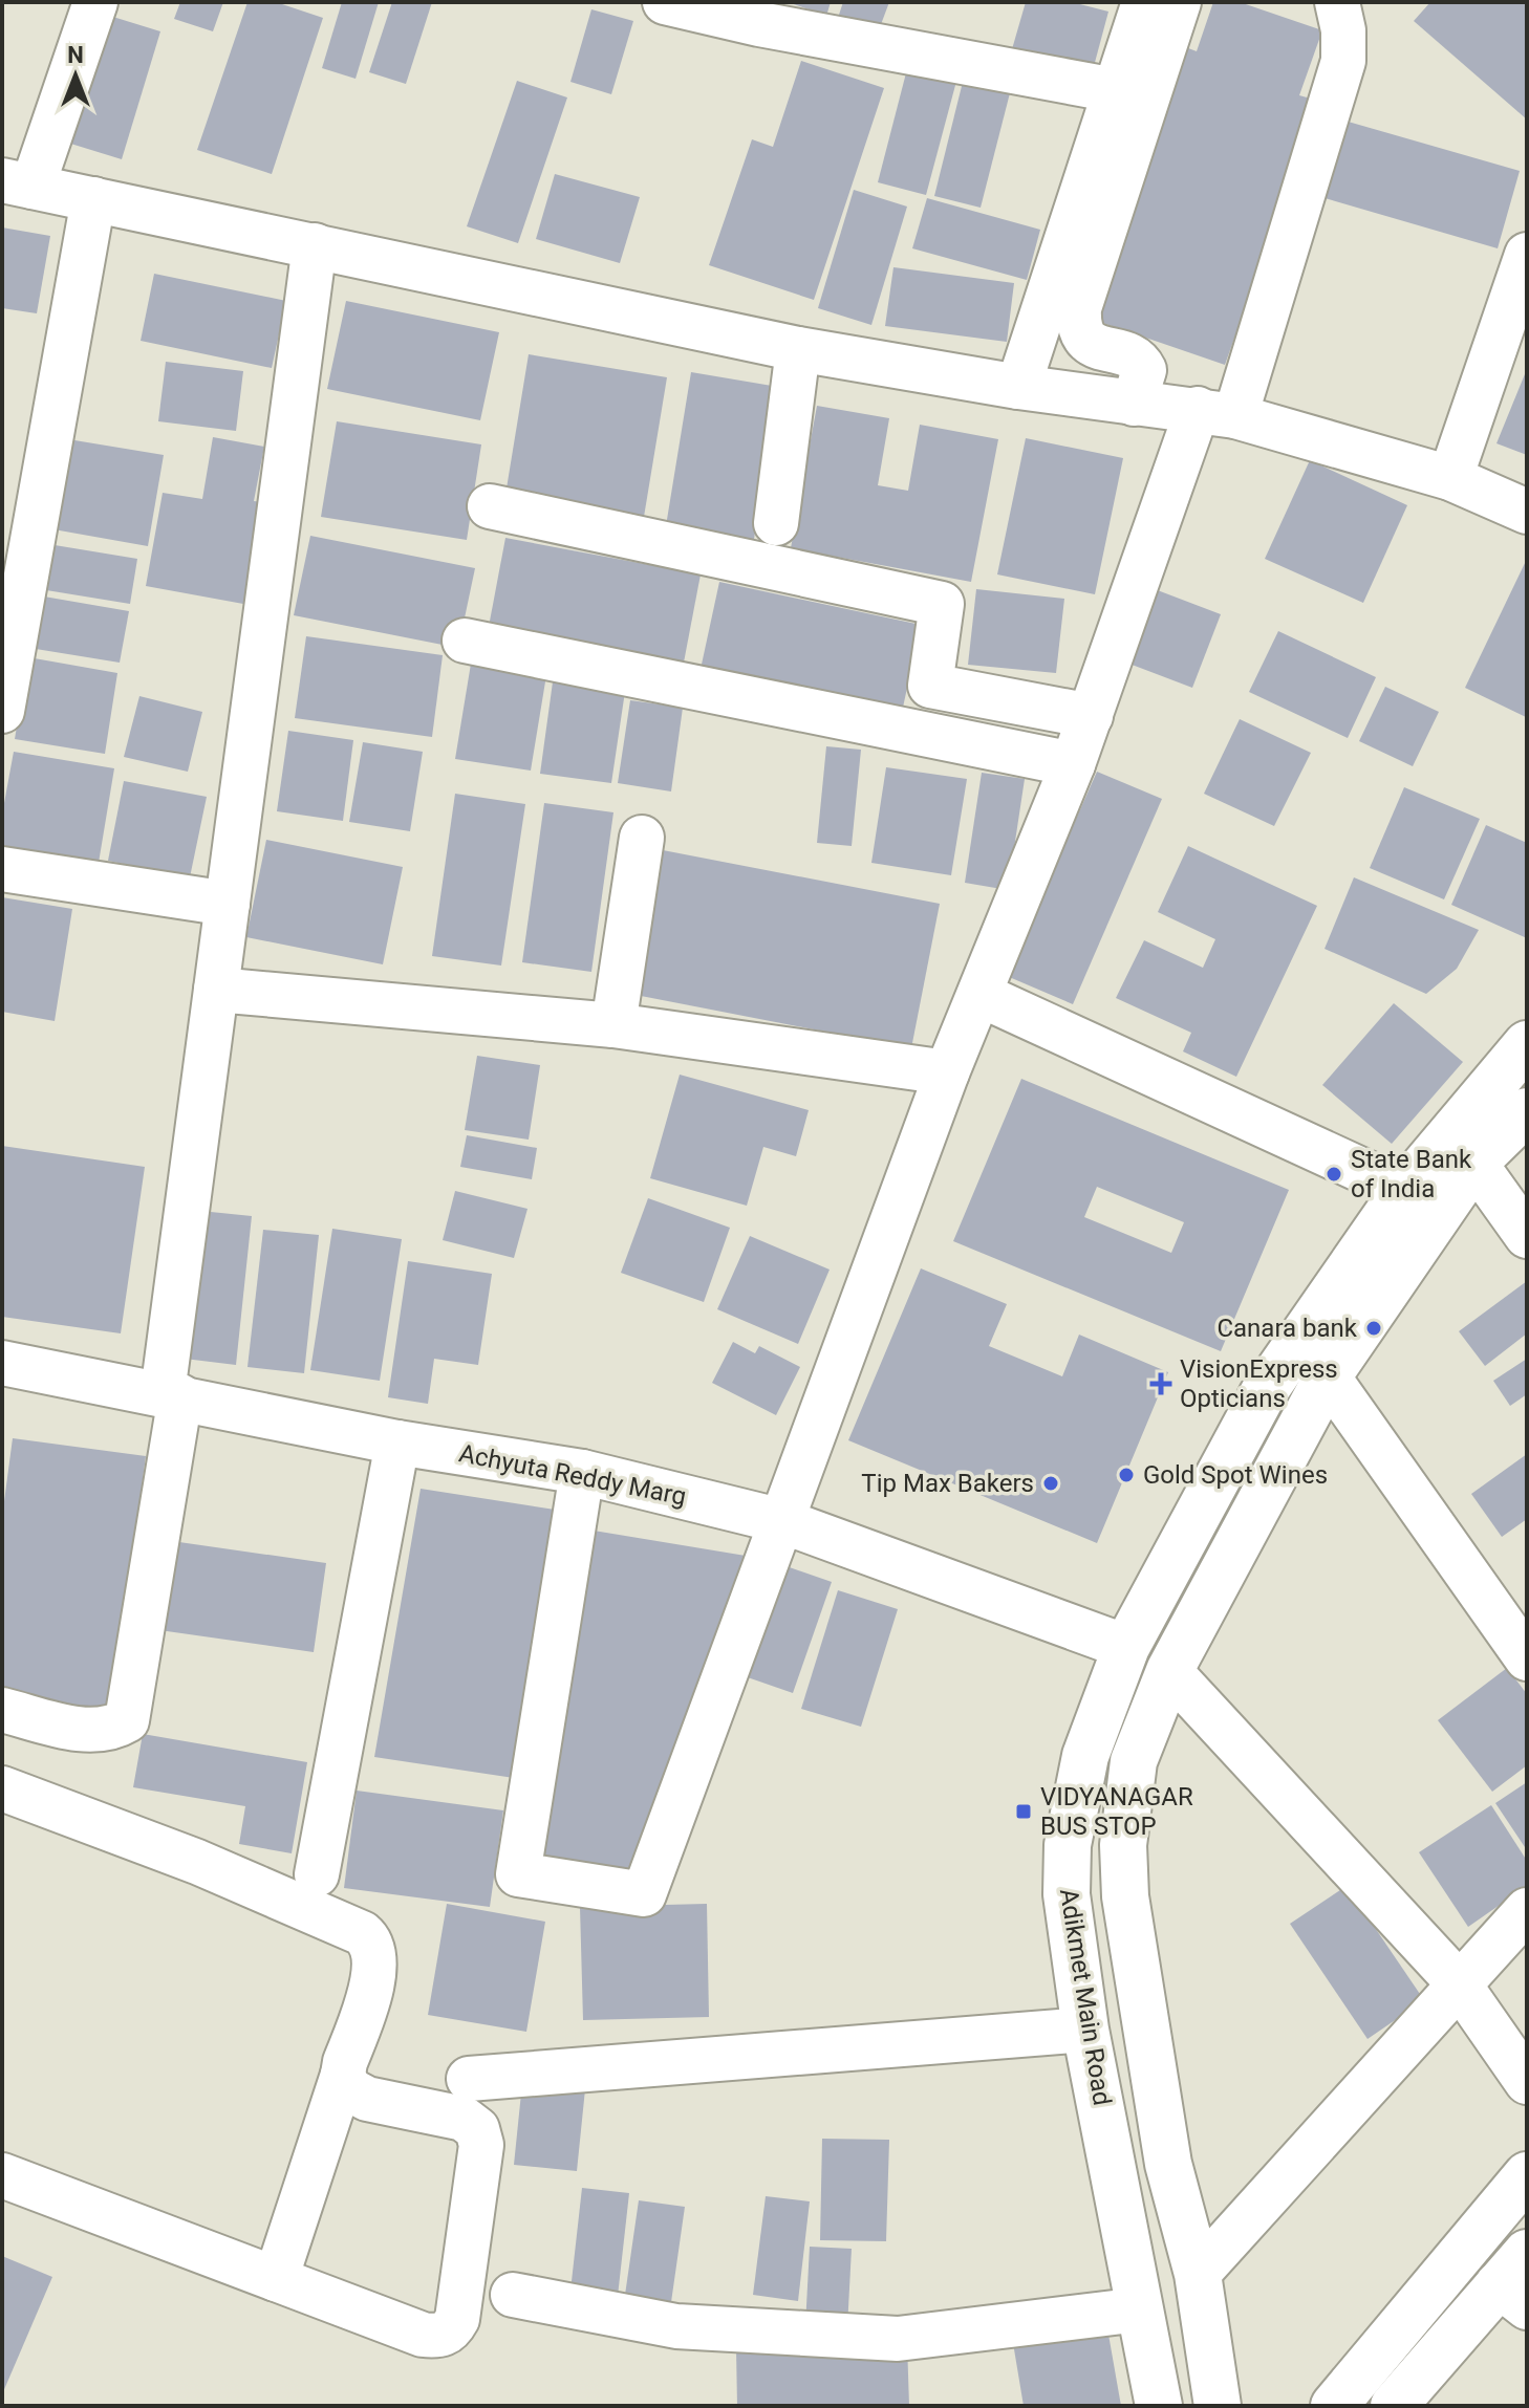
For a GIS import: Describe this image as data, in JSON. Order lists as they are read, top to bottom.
{
  "streets": {
    "main road": ["Adikmet Main Road"],
    "street": ["Achyuta Reddy Marg"]
  },
  "crossings": [
    ["Achyuta Reddy Marg", "Adikmet Main Road"]
  ],
  "places": {
    "other": [
      "State Bank of India",
      "Canara bank",
      "Gold Spot Wines",
      "Tip Max Bakers"
    ],
    "health": ["VisionExpress Opticians"],
    "transit": ["VIDYANAGAR BUS STOP"]
  },
  "north": "top"
}
